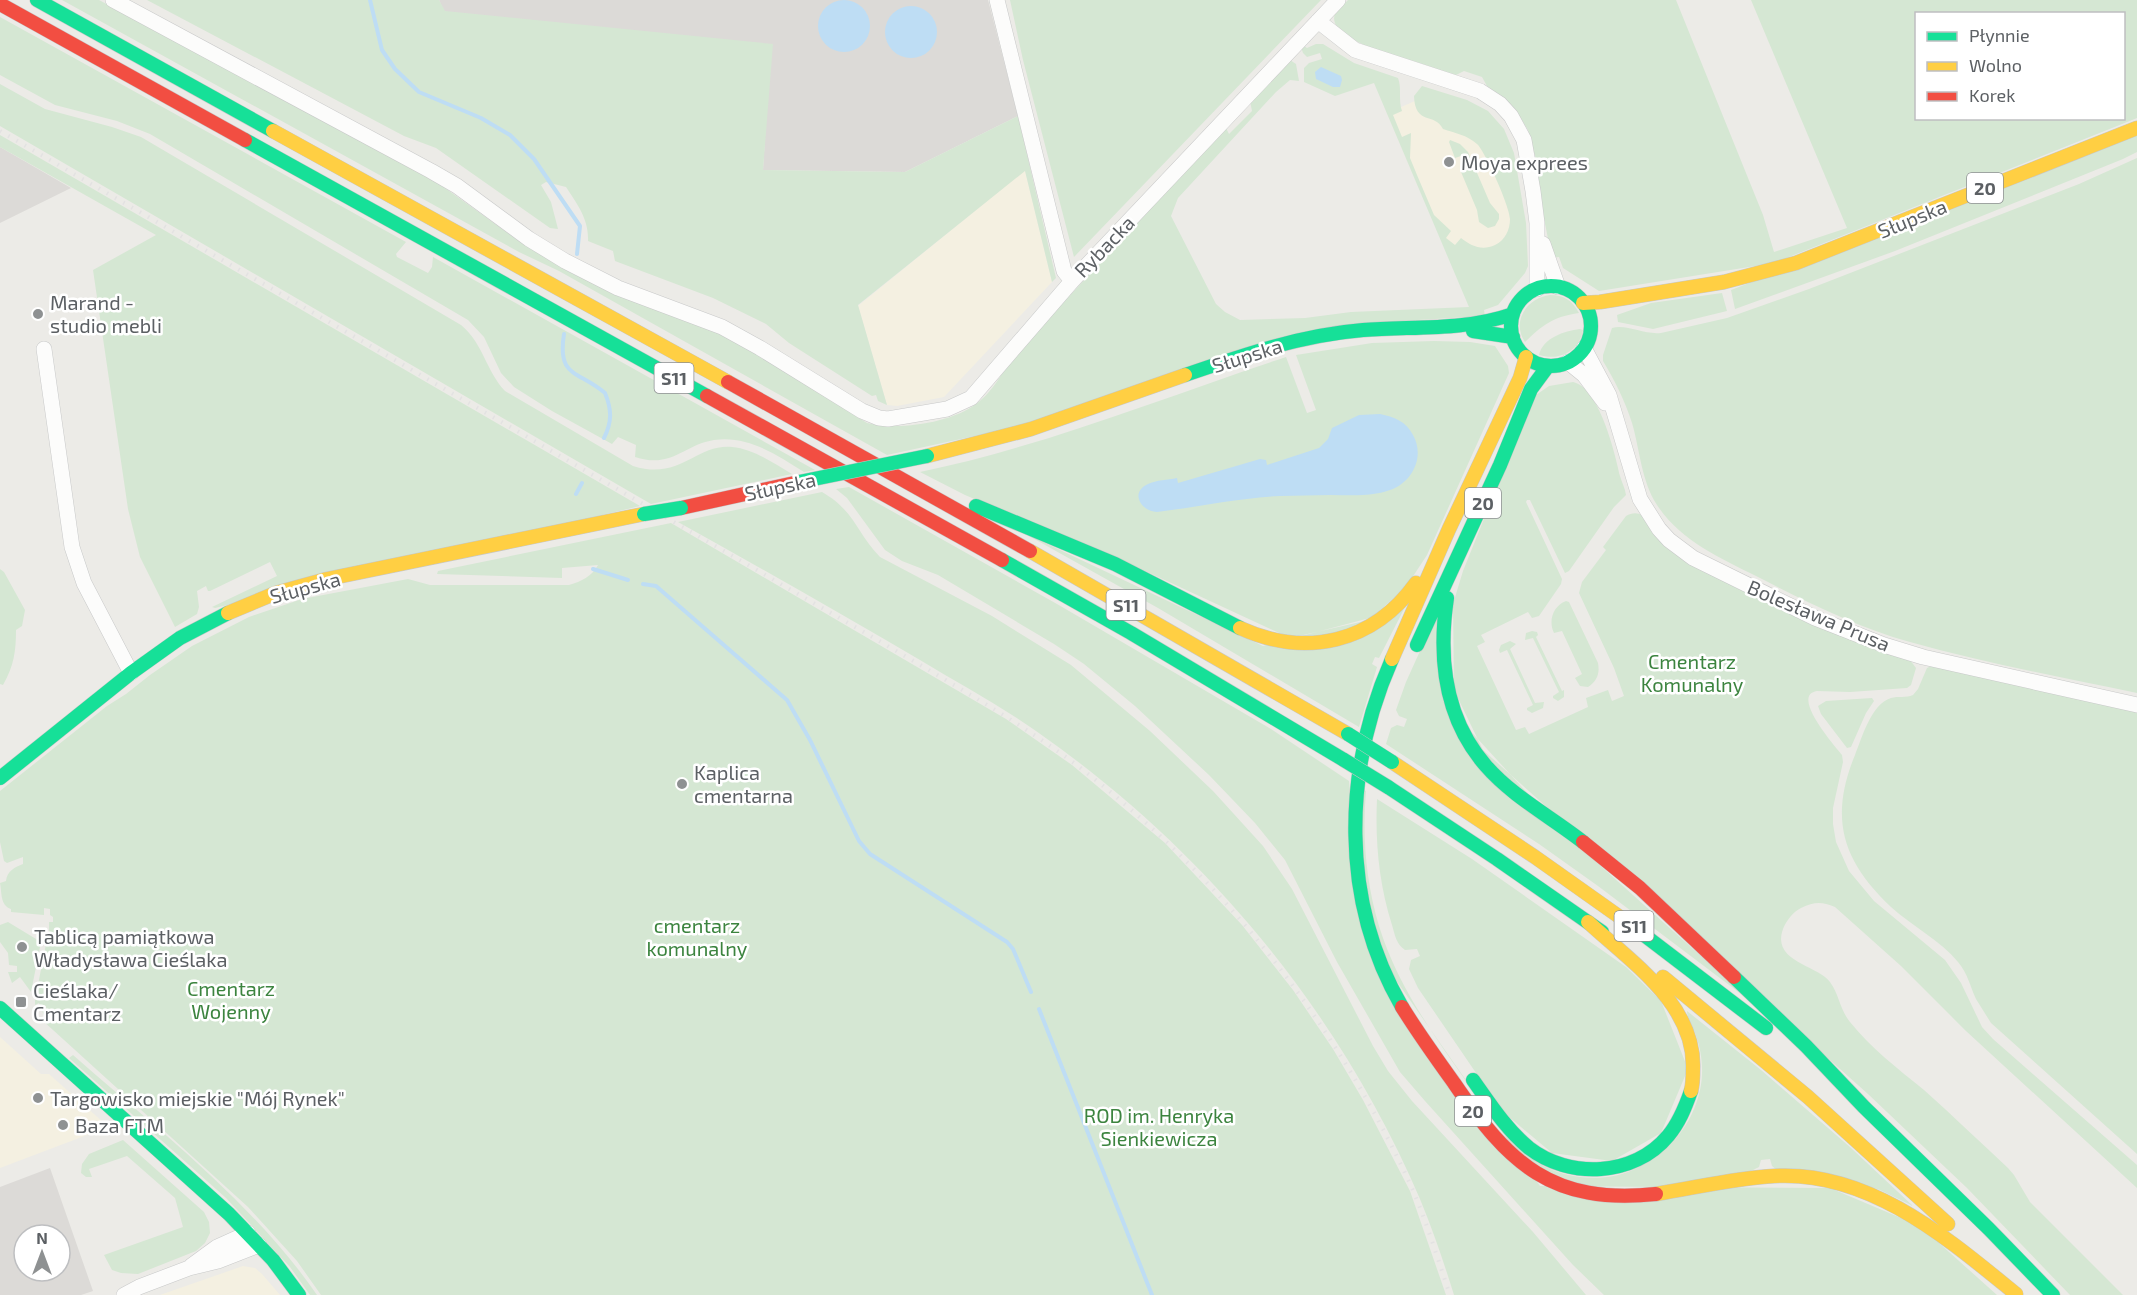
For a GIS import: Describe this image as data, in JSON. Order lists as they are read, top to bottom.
{
  "streets": {
    "main road": ["20", "Słupska", "S11"],
    "street": ["Rybacka", "Bolesława Prusa"]
  },
  "crossings": [
    ["20", "Słupska"],
    ["20", "S11"],
    ["20", "Bolesława Prusa"],
    ["Słupska", "Bolesława Prusa"]
  ],
  "parks": [
    "Cmentarz Komunalny",
    "cmentarz komunalny",
    "Cmentarz Wojenny",
    "ROD im. Henryka Sienkiewicza"
  ],
  "places": {
    "other": [
      "Moya exprees",
      "Marand - studio mebli",
      "Kaplica cmentarna",
      "Tablicą pamiątkowa Władysława Cieślaka",
      "Targowisko miejskie \"Mój Rynek\"",
      "Baza FTM"
    ],
    "transit": ["Cieślaka/ Cmentarz"]
  },
  "legend": ["Płynnie", "Wolno", "Korek"],
  "north": "top"
}
